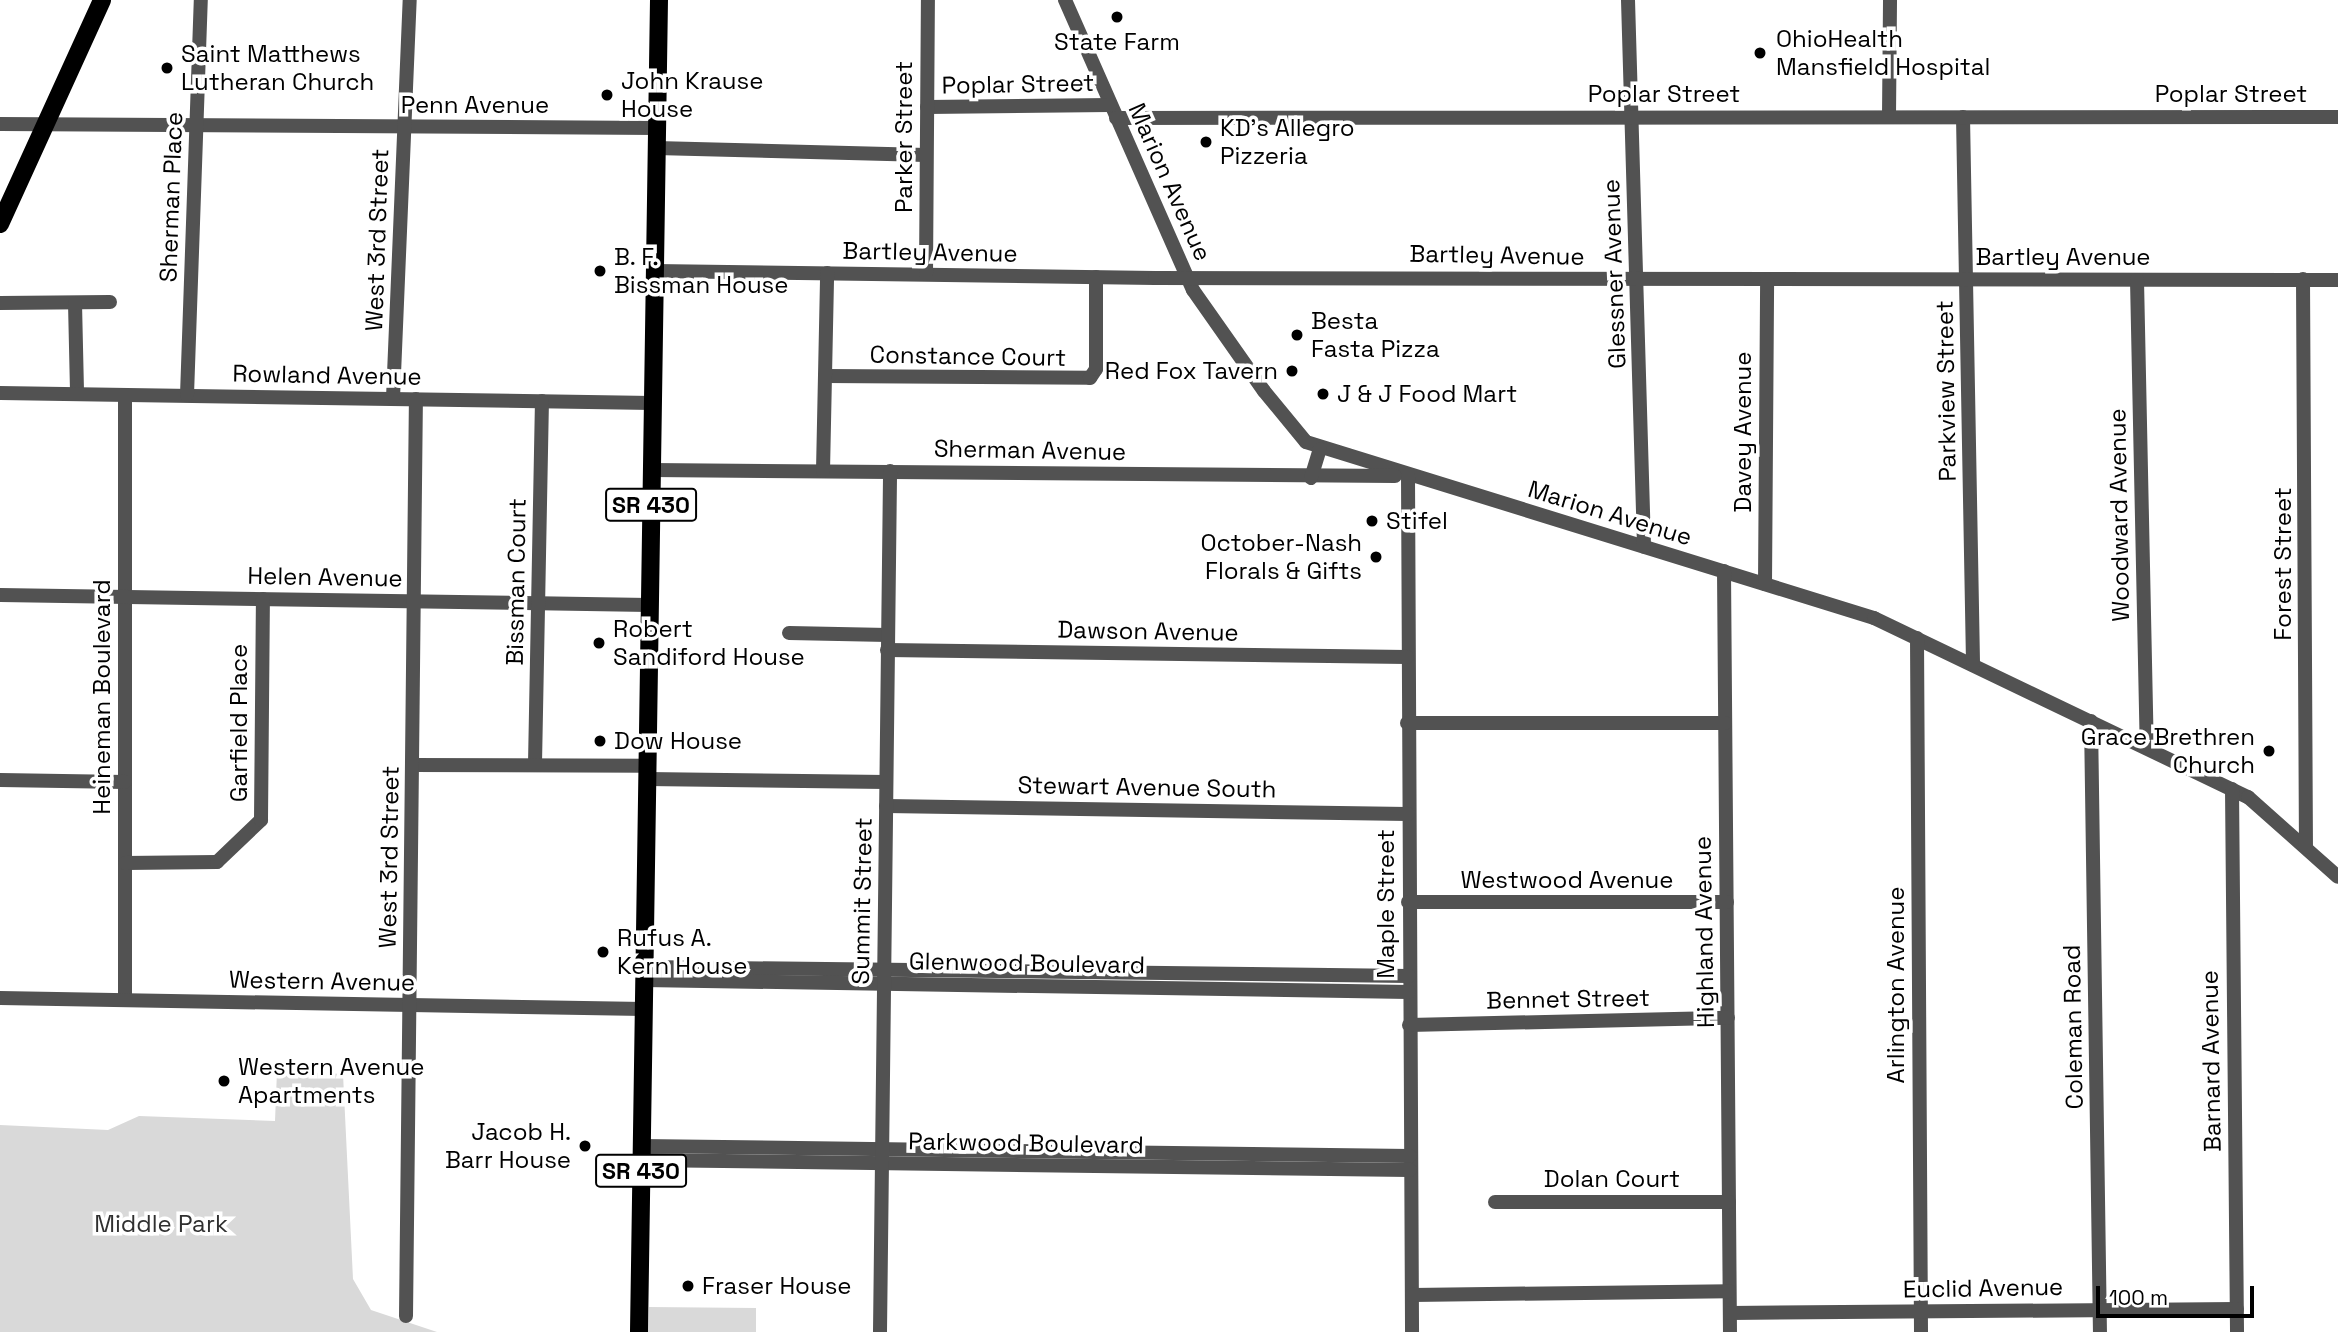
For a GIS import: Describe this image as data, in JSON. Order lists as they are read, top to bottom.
{
  "streets": {
    "main road": ["SR 430"],
    "street": [
      "Poplar Street",
      "Penn Avenue",
      "Parker Street",
      "Marion Avenue",
      "Sherman Place",
      "West 3rd Street",
      "Bartley Avenue",
      "Glessner Avenue",
      "Constance Court",
      "Rowland Avenue",
      "Parkview Street",
      "Davey Avenue",
      "Sherman Avenue",
      "Woodward Avenue",
      "Forest Street",
      "Helen Avenue",
      "Bissman Court",
      "Dawson Avenue",
      "Heineman Boulevard",
      "Garfield Place",
      "Stewart Avenue South",
      "Westwood Avenue",
      "Summit Street",
      "Maple Street",
      "Highland Avenue",
      "Glenwood Boulevard",
      "Western Avenue",
      "Arlington Avenue",
      "Bennet Street",
      "Coleman Road",
      "Barnard Avenue",
      "Parkwood Boulevard",
      "Dolan Court",
      "Euclid Avenue"
    ]
  },
  "crossings": [
    ["Poplar Street", "Parker Street"],
    ["Poplar Street", "Marion Avenue"],
    ["Poplar Street", "Glessner Avenue"],
    ["Poplar Street", "Parkview Street"],
    ["Penn Avenue", "Sherman Place"],
    ["Penn Avenue", "West 3rd Street"],
    ["Penn Avenue", "SR 430"],
    ["Parker Street", "Bartley Avenue"],
    ["Marion Avenue", "Bartley Avenue"],
    ["Marion Avenue", "Glessner Avenue"],
    ["Marion Avenue", "Parkview Street"],
    ["Marion Avenue", "Davey Avenue"],
    ["Marion Avenue", "Sherman Avenue"],
    ["Marion Avenue", "Woodward Avenue"],
    ["Marion Avenue", "Forest Street"],
    ["Marion Avenue", "Maple Street"],
    ["Marion Avenue", "Highland Avenue"],
    ["Marion Avenue", "Arlington Avenue"],
    ["Marion Avenue", "Coleman Road"],
    ["Marion Avenue", "Barnard Avenue"],
    ["Sherman Place", "Rowland Avenue"],
    ["West 3rd Street", "Rowland Avenue"],
    ["West 3rd Street", "Helen Avenue"],
    ["West 3rd Street", "Western Avenue"],
    ["Bartley Avenue", "Glessner Avenue"],
    ["Bartley Avenue", "Constance Court"],
    ["Bartley Avenue", "Parkview Street"],
    ["Bartley Avenue", "Davey Avenue"],
    ["Bartley Avenue", "SR 430"],
    ["Bartley Avenue", "Woodward Avenue"],
    ["Bartley Avenue", "Forest Street"],
    ["Rowland Avenue", "SR 430"],
    ["Rowland Avenue", "Bissman Court"],
    ["Rowland Avenue", "Heineman Boulevard"],
    ["Sherman Avenue", "SR 430"],
    ["Sherman Avenue", "Summit Street"],
    ["Sherman Avenue", "Maple Street"],
    ["SR 430", "Helen Avenue"],
    ["SR 430", "Glenwood Boulevard"],
    ["SR 430", "Western Avenue"],
    ["SR 430", "Parkwood Boulevard"],
    ["Helen Avenue", "Bissman Court"],
    ["Helen Avenue", "Heineman Boulevard"],
    ["Helen Avenue", "Garfield Place"],
    ["Dawson Avenue", "Summit Street"],
    ["Dawson Avenue", "Maple Street"],
    ["Heineman Boulevard", "Garfield Place"],
    ["Heineman Boulevard", "Western Avenue"],
    ["Stewart Avenue South", "Summit Street"],
    ["Stewart Avenue South", "Maple Street"],
    ["Westwood Avenue", "Maple Street"],
    ["Westwood Avenue", "Highland Avenue"],
    ["Summit Street", "Glenwood Boulevard"],
    ["Summit Street", "Parkwood Boulevard"],
    ["Maple Street", "Glenwood Boulevard"],
    ["Maple Street", "Bennet Street"],
    ["Maple Street", "Parkwood Boulevard"],
    ["Highland Avenue", "Bennet Street"],
    ["Highland Avenue", "Dolan Court"],
    ["Highland Avenue", "Euclid Avenue"],
    ["Arlington Avenue", "Euclid Avenue"],
    ["Coleman Road", "Euclid Avenue"],
    ["Barnard Avenue", "Euclid Avenue"]
  ],
  "parks": ["Middle Park"],
  "places": [
    "State Farm",
    "OhioHealth Mansfield Hospital",
    "Saint Matthews Lutheran Church",
    "John Krause House",
    "KD's Allegro Pizzeria",
    "B. F. Bissman House",
    "Besta Fasta Pizza",
    "Red Fox Tavern",
    "J & J Food Mart",
    "Stifel",
    "October-Nash Florals & Gifts",
    "Robert Sandiford House",
    "Dow House",
    "Grace Brethren Church",
    "Rufus A. Kern House",
    "Western Avenue Apartments",
    "Jacob H. Barr House",
    "Fraser House"
  ],
  "scale_bar": "100 m"
}
